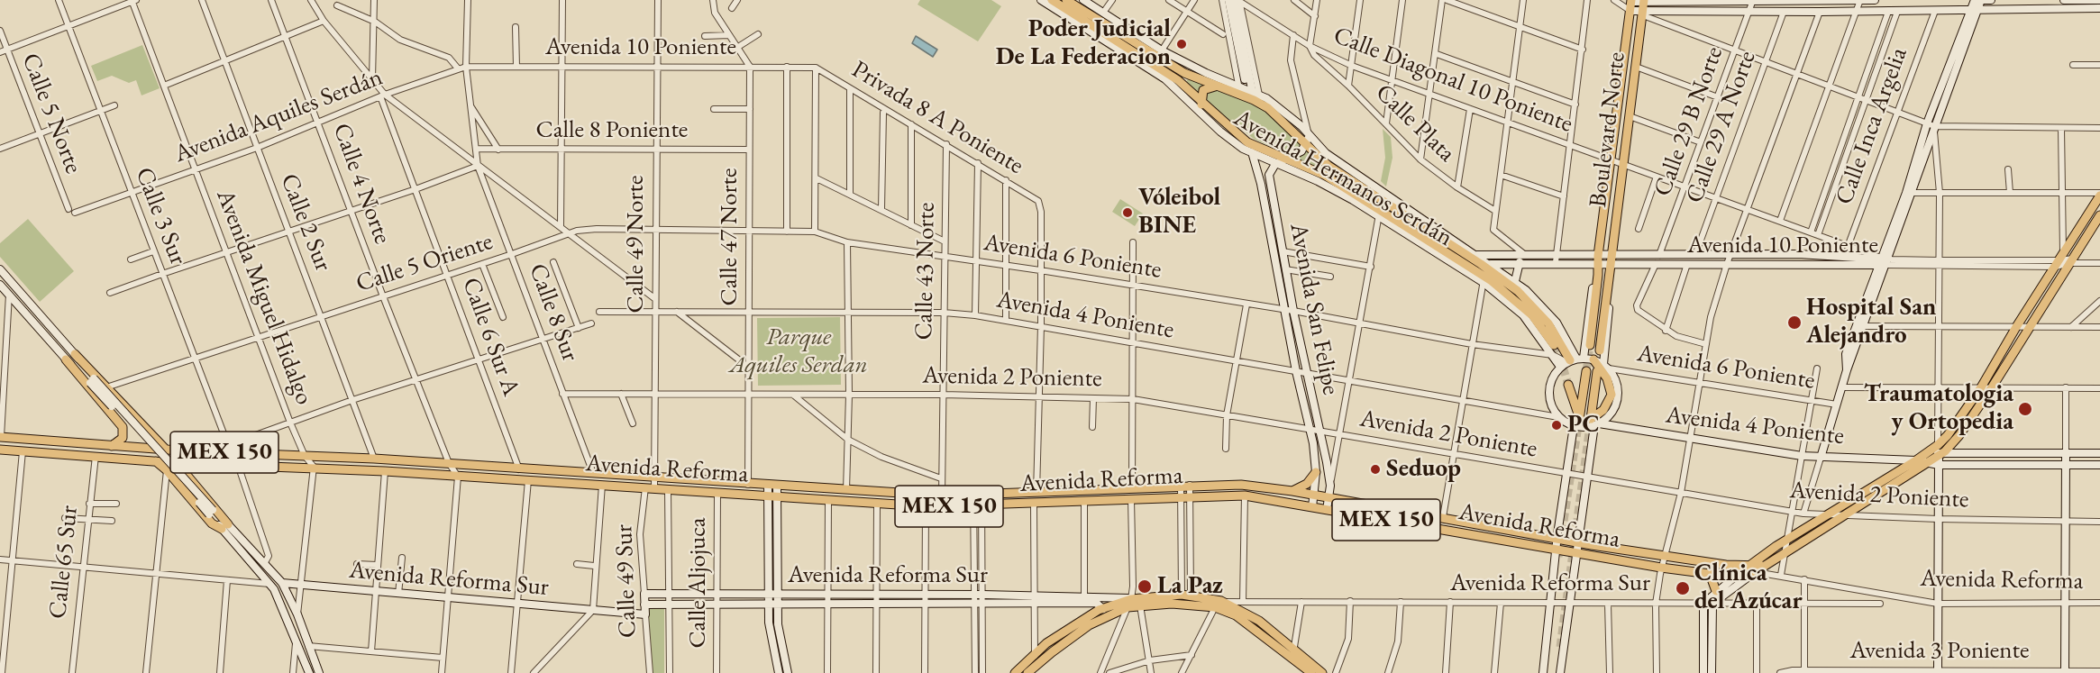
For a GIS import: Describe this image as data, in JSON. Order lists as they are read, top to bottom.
{
  "streets": {
    "main road": [
      "Avenida 10 Poniente",
      "Boulevard Norte",
      "Avenida Hermanos Serdán",
      "Avenida San Felipe",
      "Avenida 4 Poniente",
      "MEX 150",
      "Avenida Reforma",
      "Avenida Reforma Sur",
      "Calle 49 Sur"
    ],
    "street": [
      "Calle Diagonal 10 Poniente",
      "Calle 5 Norte",
      "Avenida Aquiles Serdán",
      "Privada 8 A Poniente",
      "Calle 29 B Norte",
      "Calle Plata",
      "Calle Inca Argelia",
      "Calle 29 A Norte",
      "Calle 8 Poniente",
      "Calle 4 Norte",
      "Calle 3 Sur",
      "Calle 2 Sur",
      "Calle 47 Norte",
      "Calle 49 Norte",
      "Avenida 6 Poniente",
      "Calle 5 Oriente",
      "Calle 43 Norte",
      "Avenida Miguel Hidalgo",
      "Calle 8 Sur",
      "Calle 6 Sur A",
      "Avenida 2 Poniente",
      "Calle 65 Sur",
      "Calle Aljojuca",
      "Avenida 3 Poniente"
    ]
  },
  "crossings": [
    ["Avenida 10 Poniente", "Calle Diagonal 10 Poniente"],
    ["Avenida 10 Poniente", "Avenida Aquiles Serdán"],
    ["Avenida 10 Poniente", "Privada 8 A Poniente"],
    ["Avenida 10 Poniente", "Calle 29 B Norte"],
    ["Avenida 10 Poniente", "Calle Inca Argelia"],
    ["Avenida 10 Poniente", "Calle 29 A Norte"],
    ["Avenida 10 Poniente", "Boulevard Norte"],
    ["Avenida 10 Poniente", "Avenida Hermanos Serdán"],
    ["Avenida 10 Poniente", "Calle 47 Norte"],
    ["Avenida 10 Poniente", "Calle 49 Norte"],
    ["Avenida 10 Poniente", "Calle 8 Sur"],
    ["Calle Diagonal 10 Poniente", "Calle 29 B Norte"],
    ["Calle Diagonal 10 Poniente", "Calle Plata"],
    ["Calle Diagonal 10 Poniente", "Calle Inca Argelia"],
    ["Calle Diagonal 10 Poniente", "Calle 29 A Norte"],
    ["Calle Diagonal 10 Poniente", "Boulevard Norte"],
    ["Avenida Aquiles Serdán", "Calle 4 Norte"],
    ["Avenida Aquiles Serdán", "Calle 3 Sur"],
    ["Avenida Aquiles Serdán", "Calle 2 Sur"],
    ["Avenida Aquiles Serdán", "Avenida Miguel Hidalgo"],
    ["Avenida Aquiles Serdán", "Calle 8 Sur"],
    ["Avenida Aquiles Serdán", "Calle 6 Sur A"],
    ["Privada 8 A Poniente", "Avenida 6 Poniente"],
    ["Privada 8 A Poniente", "Calle 43 Norte"],
    ["Boulevard Norte", "Avenida 6 Poniente"],
    ["Boulevard Norte", "Avenida 4 Poniente"],
    ["Calle 8 Poniente", "Calle 47 Norte"],
    ["Calle 8 Poniente", "Calle 49 Norte"],
    ["Calle 8 Poniente", "Calle 8 Sur"],
    ["Avenida Hermanos Serdán", "Avenida San Felipe"],
    ["Calle 4 Norte", "Calle 5 Oriente"],
    ["Calle 4 Norte", "Avenida Reforma"],
    ["Calle 3 Sur", "Calle 5 Oriente"],
    ["Calle 3 Sur", "Avenida Reforma"],
    ["Calle 2 Sur", "Calle 5 Oriente"],
    ["Calle 2 Sur", "Avenida Reforma"],
    ["Calle 47 Norte", "Avenida 6 Poniente"],
    ["Calle 47 Norte", "Avenida 4 Poniente"],
    ["Calle 47 Norte", "Avenida 2 Poniente"],
    ["Calle 47 Norte", "Avenida Reforma"],
    ["Calle 49 Norte", "Avenida 6 Poniente"],
    ["Calle 49 Norte", "Avenida 4 Poniente"],
    ["Calle 49 Norte", "Avenida 2 Poniente"],
    ["Calle 49 Norte", "Avenida Reforma"],
    ["Calle 49 Norte", "Calle 49 Sur"],
    ["Avenida 6 Poniente", "Calle 5 Oriente"],
    ["Avenida 6 Poniente", "Calle 43 Norte"],
    ["Avenida 6 Poniente", "Avenida San Felipe"],
    ["Calle 5 Oriente", "Avenida Miguel Hidalgo"],
    ["Calle 5 Oriente", "Calle 8 Sur"],
    ["Calle 5 Oriente", "Calle 6 Sur A"],
    ["Calle 43 Norte", "Avenida 4 Poniente"],
    ["Calle 43 Norte", "Avenida 2 Poniente"],
    ["Calle 43 Norte", "Avenida Reforma"],
    ["Avenida Miguel Hidalgo", "Avenida Reforma"],
    ["Avenida San Felipe", "Avenida 4 Poniente"],
    ["Avenida San Felipe", "Avenida 2 Poniente"],
    ["Avenida San Felipe", "Avenida Reforma"],
    ["Calle 8 Sur", "Avenida 2 Poniente"],
    ["Calle 8 Sur", "Avenida Reforma"],
    ["Calle 6 Sur A", "Avenida Reforma"],
    ["Avenida Reforma", "Calle 65 Sur"],
    ["Avenida Reforma", "Calle 49 Sur"],
    ["Avenida Reforma", "Calle Aljojuca"],
    ["Avenida Reforma Sur", "Calle 49 Sur"],
    ["Avenida Reforma Sur", "Calle Aljojuca"]
  ],
  "parks": ["Parque Aquiles Serdan"],
  "places": [
    "Poder Judicial De La Federacion",
    "Vóleibol BINE",
    "Hospital San Alejandro",
    "Traumatologia y Ortopedia",
    "PC",
    "Seduop",
    "La Paz",
    "Clínica del Azúcar"
  ]
}
